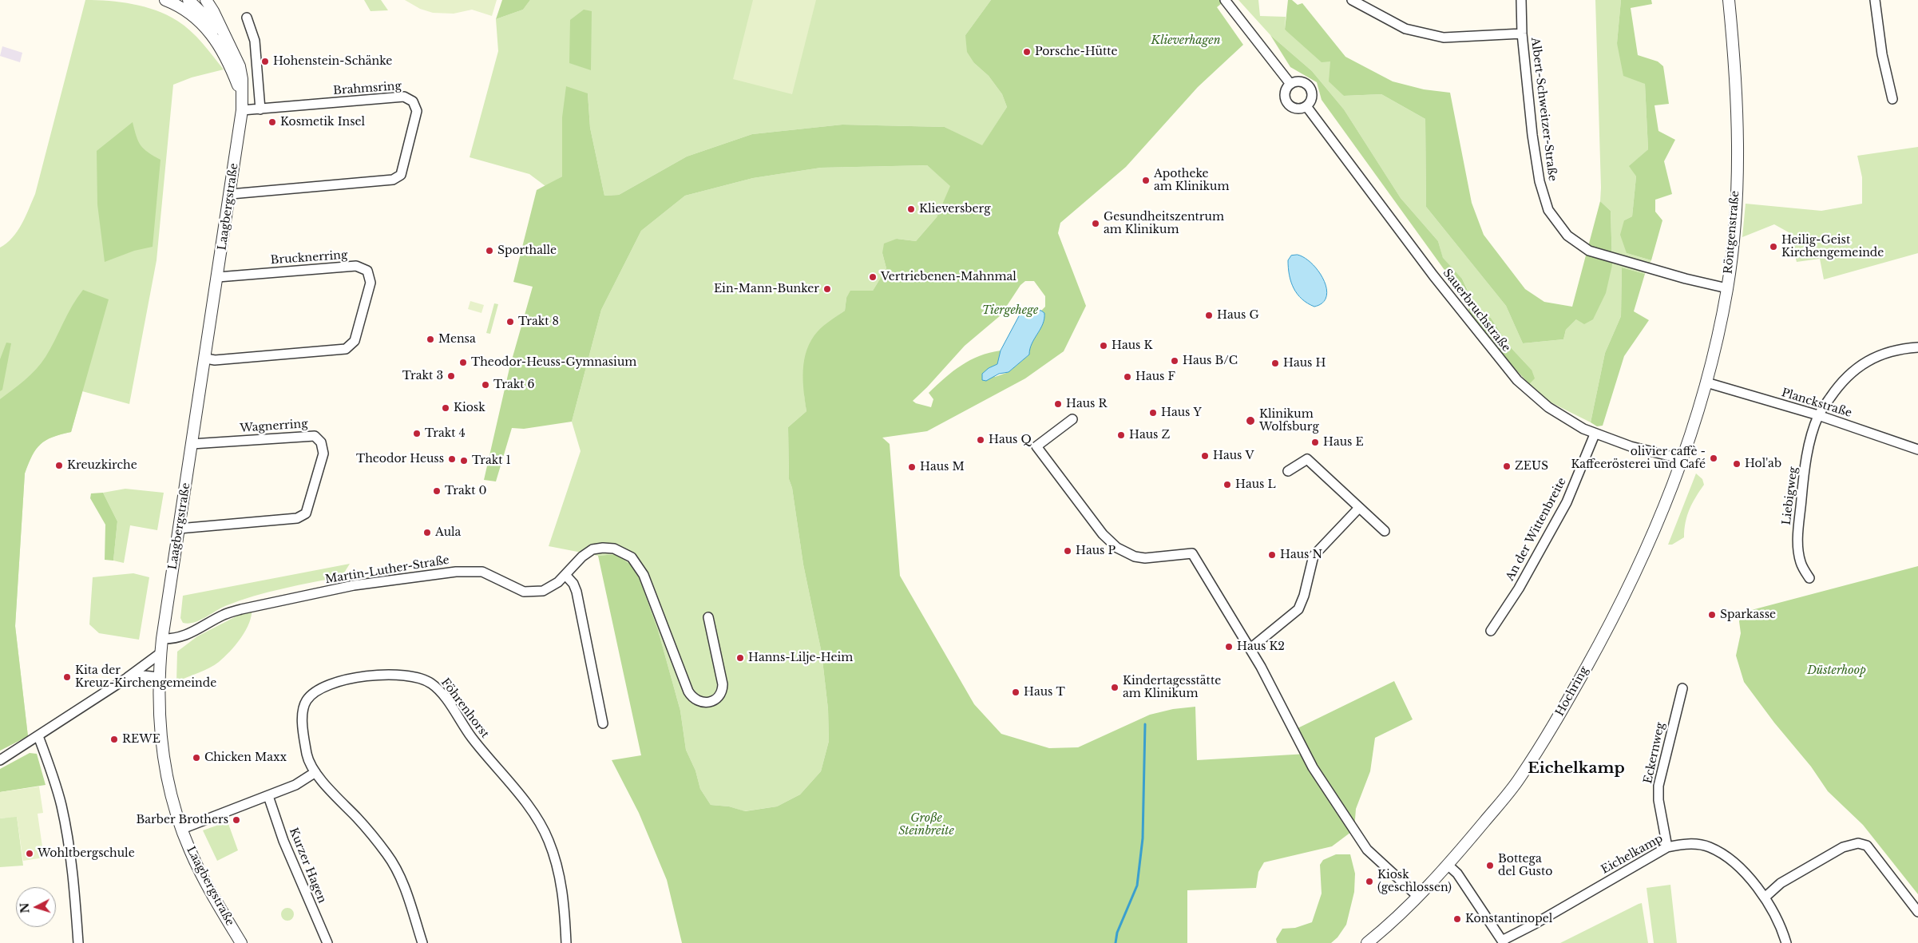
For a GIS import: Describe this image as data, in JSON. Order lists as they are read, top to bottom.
{
  "streets": {
    "street": [
      "Brahmsring",
      "Albert-Schweitzer-Straße",
      "Laagbergstraße",
      "Röntgenstraße",
      "Brucknerring",
      "Sauerbruchstraße",
      "Planckstraße",
      "Wagnerring",
      "Liebigweg",
      "An der Wittenbreite",
      "Martin-Luther-Straße",
      "Hochring",
      "Föhrenhorst",
      "Eckernweg",
      "Eichelkamp",
      "Kurzer Hagen"
    ]
  },
  "crossings": [
    ["Brahmsring", "Laagbergstraße"],
    ["Albert-Schweitzer-Straße", "Röntgenstraße"],
    ["Laagbergstraße", "Brucknerring"],
    ["Laagbergstraße", "Wagnerring"],
    ["Laagbergstraße", "Martin-Luther-Straße"],
    ["Röntgenstraße", "Sauerbruchstraße"],
    ["Röntgenstraße", "Planckstraße"],
    ["Röntgenstraße", "Hochring"],
    ["Sauerbruchstraße", "An der Wittenbreite"],
    ["Sauerbruchstraße", "Hochring"],
    ["Planckstraße", "Liebigweg"],
    ["Hochring", "Eichelkamp"],
    ["Eckernweg", "Eichelkamp"]
  ],
  "districts": ["Eichelkamp"],
  "parks": [
    "Klieverhagen",
    "Tiergehege",
    "Düsterhoop",
    "Große Steinbreite"
  ],
  "places": [
    "Porsche-Hütte",
    "Hohenstein-Schänke",
    "Kosmetik Insel",
    "Apotheke am Klinikum",
    "Klieversberg",
    "Gesundheitszentrum am Klinikum",
    "Heilig-Geist Kirchengemeinde",
    "Sporthalle",
    "Vertriebenen-Mahnmal",
    "Ein-Mann-Bunker",
    "Haus G",
    "Trakt 8",
    "Mensa",
    "Haus K",
    "Haus B/C",
    "Theodor-Heuss-Gymnasium",
    "Haus H",
    "Trakt 3",
    "Haus F",
    "Trakt 6",
    "Haus R",
    "Kiosk",
    "Haus Y",
    "Klinikum Wolfsburg",
    "Trakt 4",
    "Haus Z",
    "Haus Q",
    "Haus E",
    "Haus V",
    "olivier caffè - Kaffeerösterei und Café",
    "Theodor Heuss",
    "Trakt 1",
    "Hol'ab",
    "Kreuzkirche",
    "ZEUS",
    "Haus M",
    "Haus L",
    "Trakt 0",
    "Aula",
    "Haus P",
    "Haus N",
    "Sparkasse",
    "Haus K2",
    "Hanns-Lilje-Heim",
    "Kita der Kreuz-Kirchengemeinde",
    "Kindertagesstätte am Klinikum",
    "Haus T",
    "REWE",
    "Chicken Maxx",
    "Barber Brothers",
    "Wohltbergschule",
    "Bottega del Gusto",
    "Kiosk (geschlossen)",
    "Konstantinopel"
  ],
  "north": "left"
}
